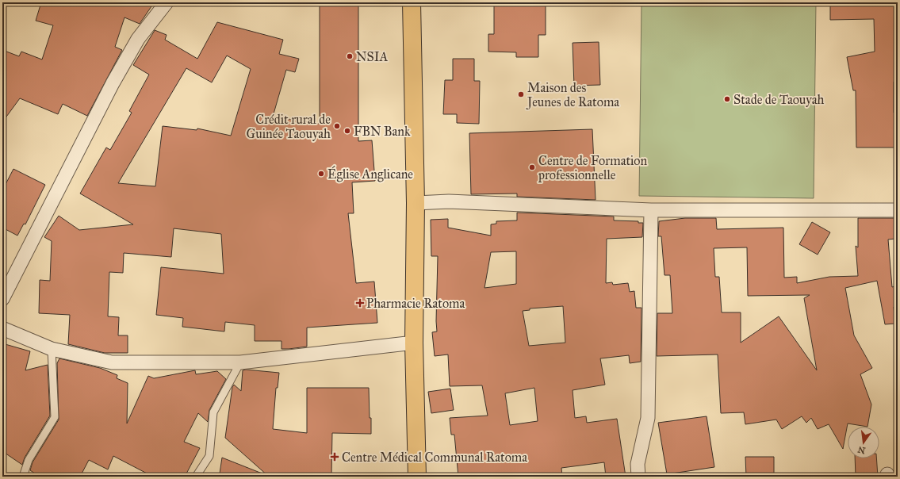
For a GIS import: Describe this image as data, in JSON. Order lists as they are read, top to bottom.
{
  "places": {
    "other": [
      "NSIA",
      "Maison des Jeunes de Ratoma",
      "Stade de Taouyah",
      "Crédit rural de Guinée Taouyah",
      "FBN Bank",
      "Centre de Formation professionnelle",
      "Église Anglicane"
    ],
    "health": ["Pharmacie Ratoma", "Centre Médical Communal Ratoma"]
  },
  "north": "bottom"
}
